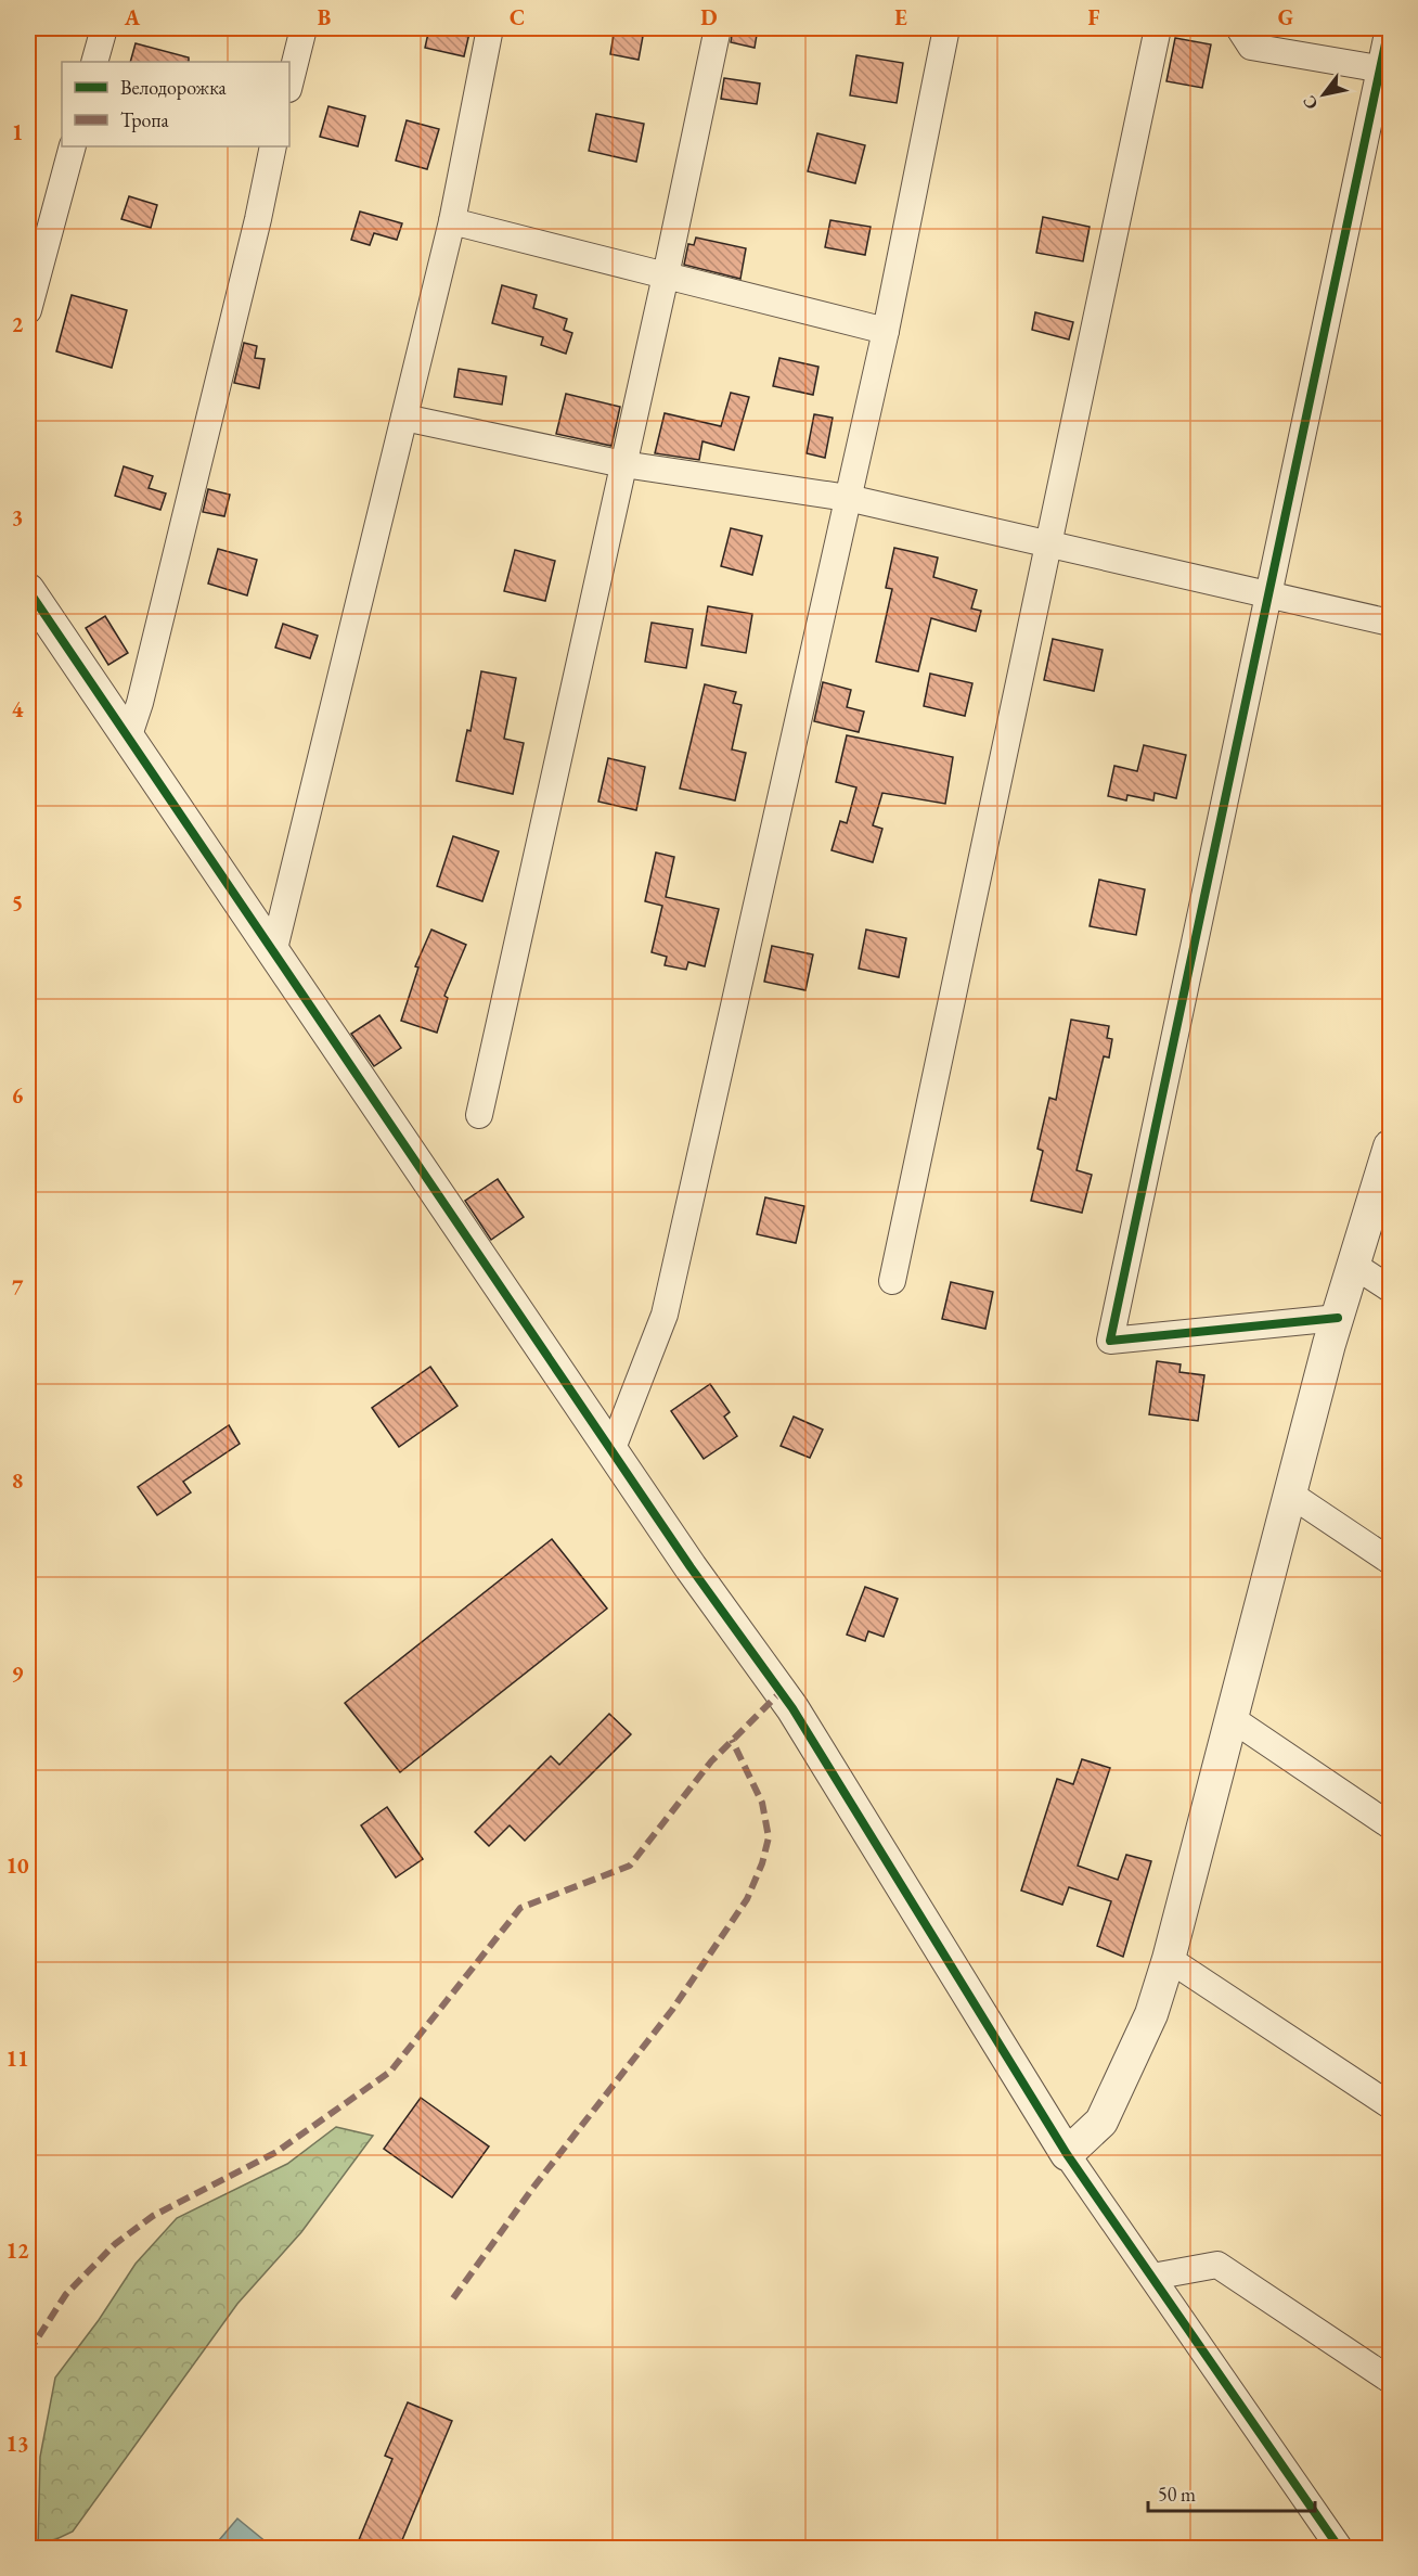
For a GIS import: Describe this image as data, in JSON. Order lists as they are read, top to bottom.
{
  "legend": ["Велодорожка", "Тропа"],
  "scale_bar": "50 m",
  "north": "bottom left",
  "grid": {
    "columns": [
      "A",
      "B",
      "C",
      "D",
      "E",
      "F",
      "G"
    ],
    "rows": [
      "1",
      "2",
      "3",
      "4",
      "5",
      "6",
      "7",
      "8",
      "9",
      "10",
      "11",
      "12",
      "13"
    ]
  }
}
